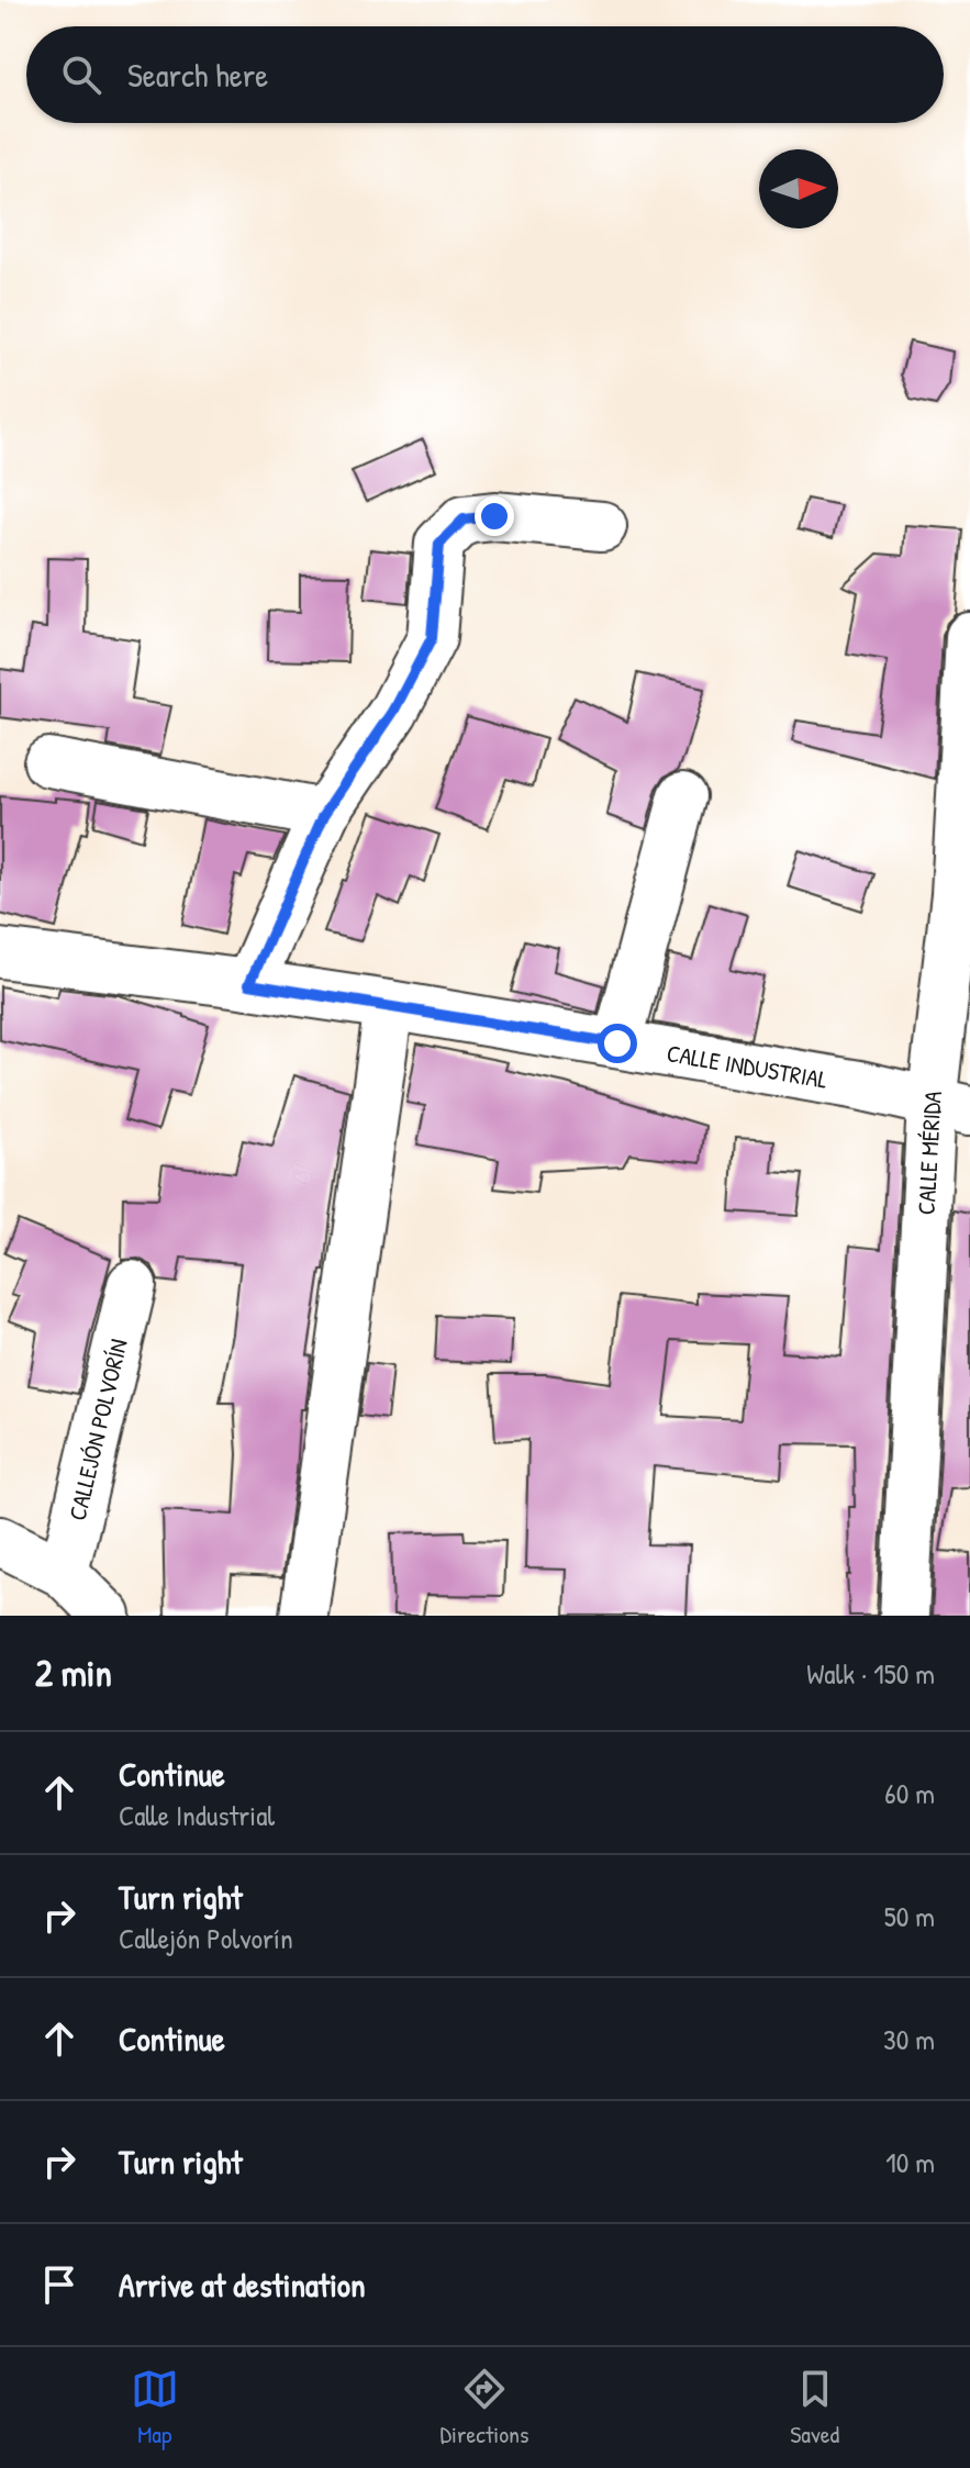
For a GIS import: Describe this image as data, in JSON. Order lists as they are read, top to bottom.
{
  "streets": {
    "street": ["CALLE INDUSTRIAL", "CALLE MÉRIDA", "CALLEJÓN POLVORÍN"]
  },
  "crossings": [
    ["CALLE INDUSTRIAL", "CALLE MÉRIDA"]
  ],
  "north": "right",
  "page": {
    "search": "Search here",
    "heading": ["2 min", "Walk · 150 m"],
    "list": [
      ["Continue", "Calle Industrial", "60 m"],
      ["Turn right", "Callejón Polvorín", "50 m"],
      ["Continue", "30 m"],
      ["Turn right", "10 m"],
      "Arrive at destination"
    ],
    "nav": ["Map", "Directions", "Saved"]
  }
}
